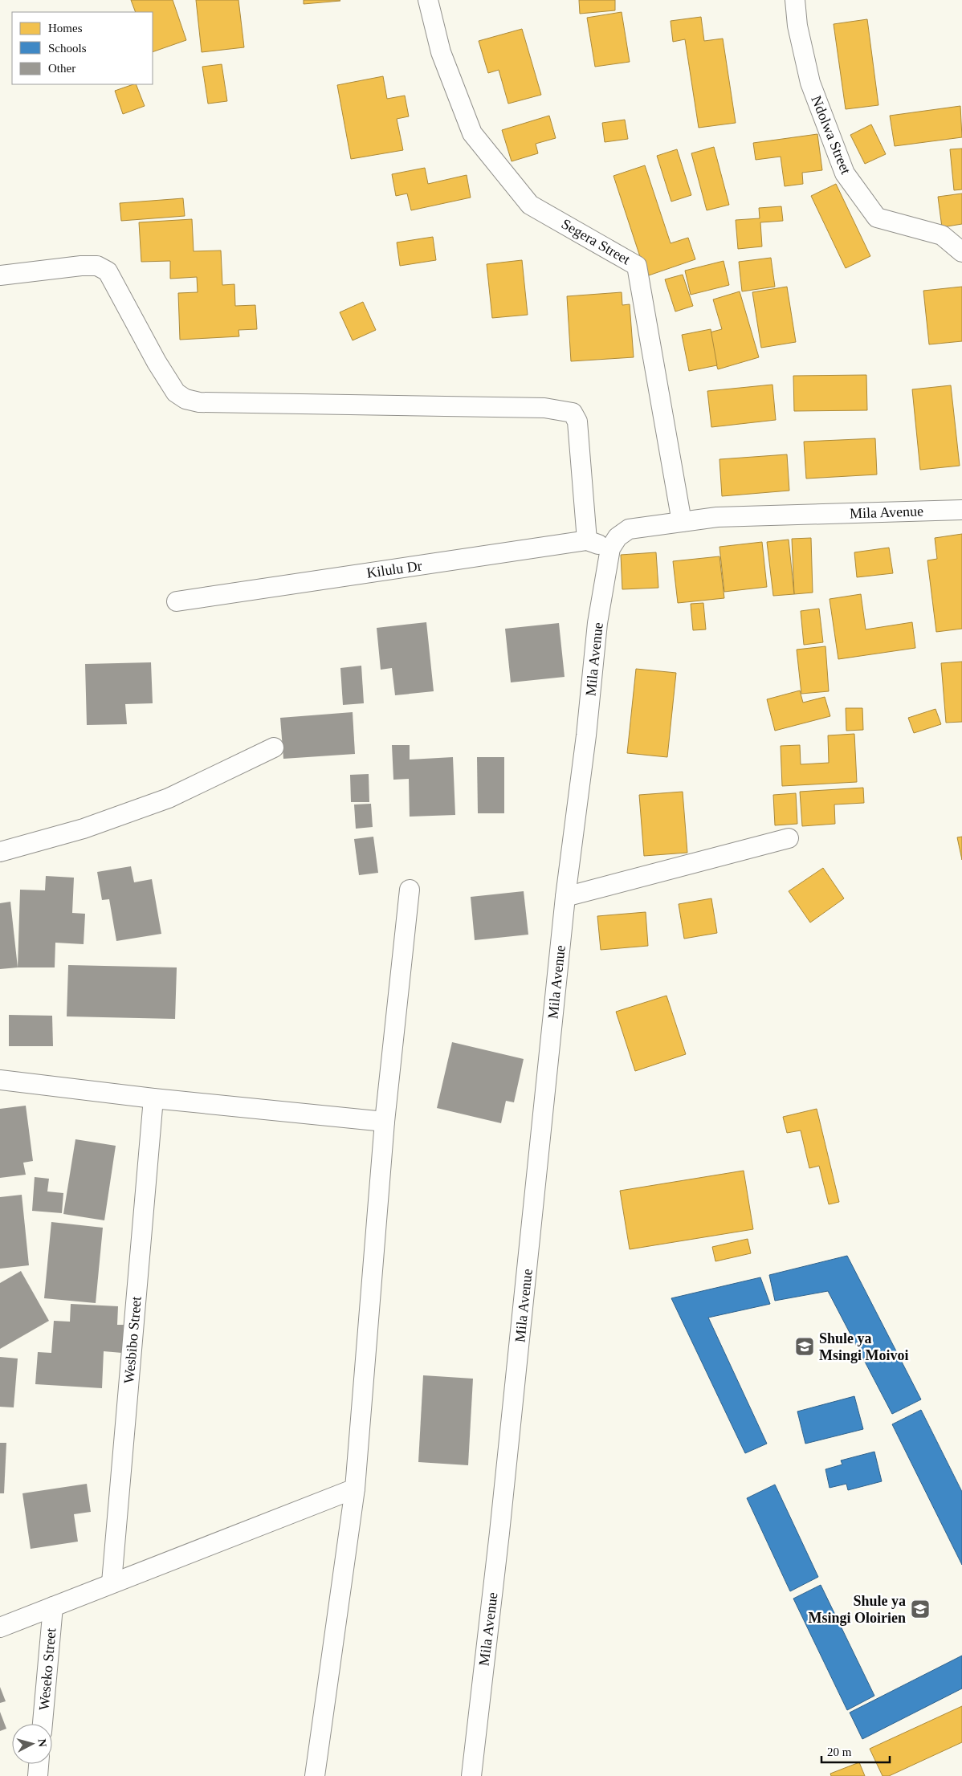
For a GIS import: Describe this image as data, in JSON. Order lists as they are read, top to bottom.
{
  "streets": {
    "street": [
      "Ndolwa Street",
      "Segera Street",
      "Mila Avenue",
      "Kilulu Dr",
      "Wesbibo Street",
      "Weseko Street"
    ]
  },
  "crossings": [
    ["Segera Street", "Mila Avenue"],
    ["Mila Avenue", "Kilulu Dr"]
  ],
  "places": {
    "school or university": ["Shule ya Msingi Moivoi", "Shule ya Msingi Oloirien"]
  },
  "legend": ["Homes", "Schools", "Other"],
  "scale_bar": "20 m",
  "north": "right"
}
